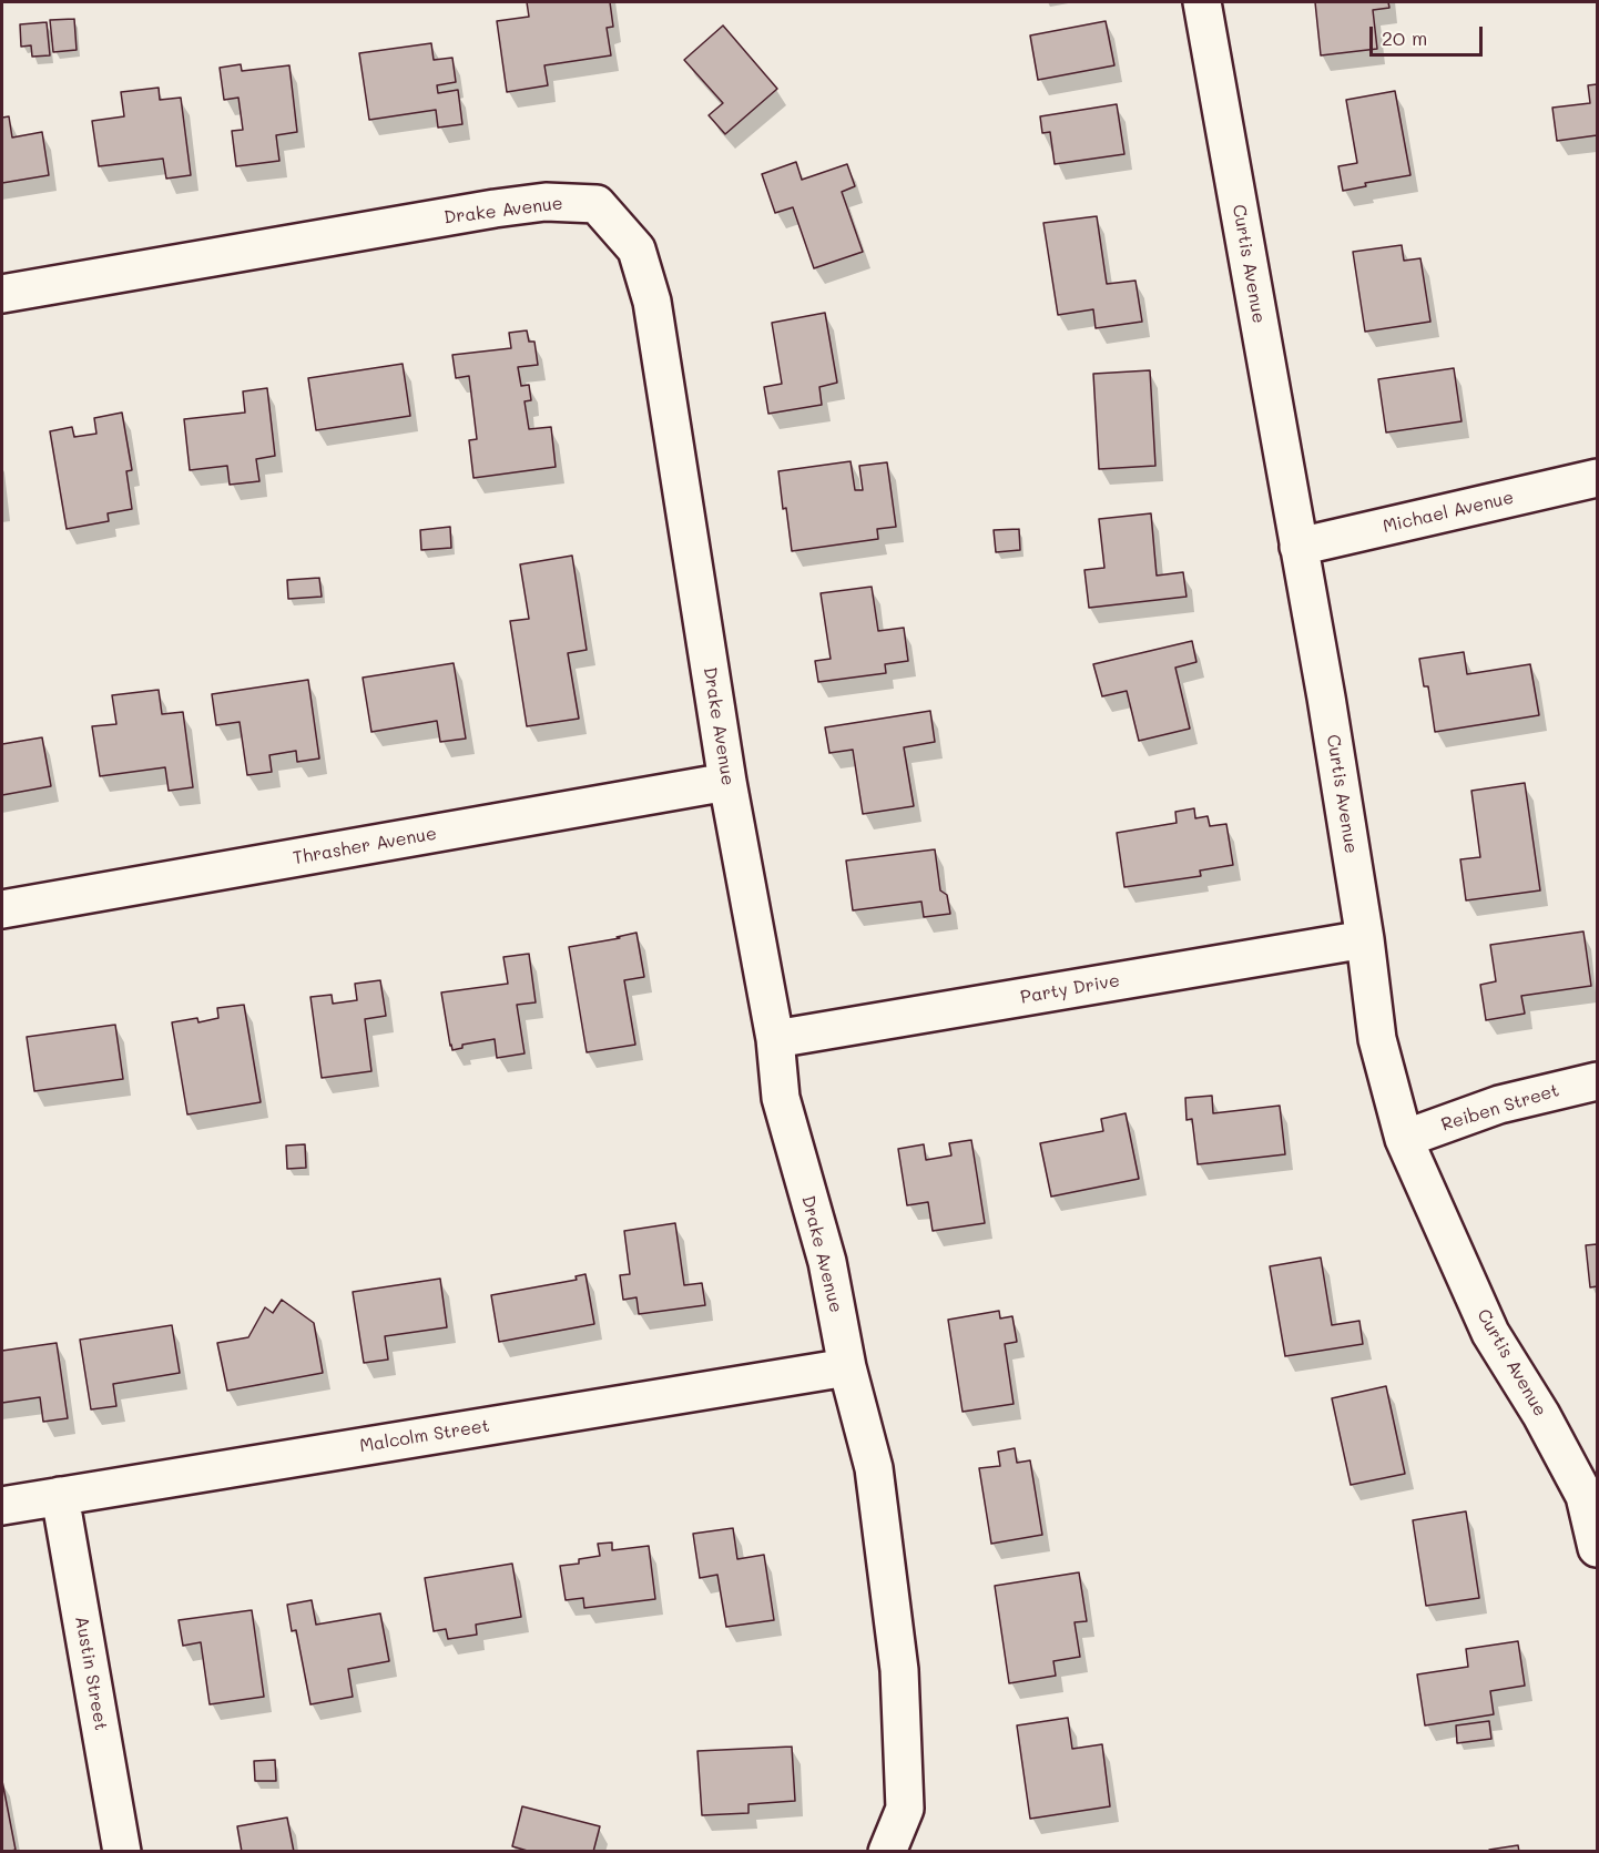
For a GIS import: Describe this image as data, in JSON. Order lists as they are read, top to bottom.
{
  "streets": {
    "street": [
      "Drake Avenue",
      "Curtis Avenue",
      "Michael Avenue",
      "Thrasher Avenue",
      "Party Drive",
      "Reiben Street",
      "Malcolm Street",
      "Austin Street"
    ]
  },
  "crossings": [
    ["Drake Avenue", "Thrasher Avenue"],
    ["Drake Avenue", "Party Drive"],
    ["Drake Avenue", "Malcolm Street"],
    ["Curtis Avenue", "Michael Avenue"],
    ["Curtis Avenue", "Party Drive"],
    ["Curtis Avenue", "Reiben Street"],
    ["Malcolm Street", "Austin Street"]
  ],
  "scale_bar": "20 m"
}
